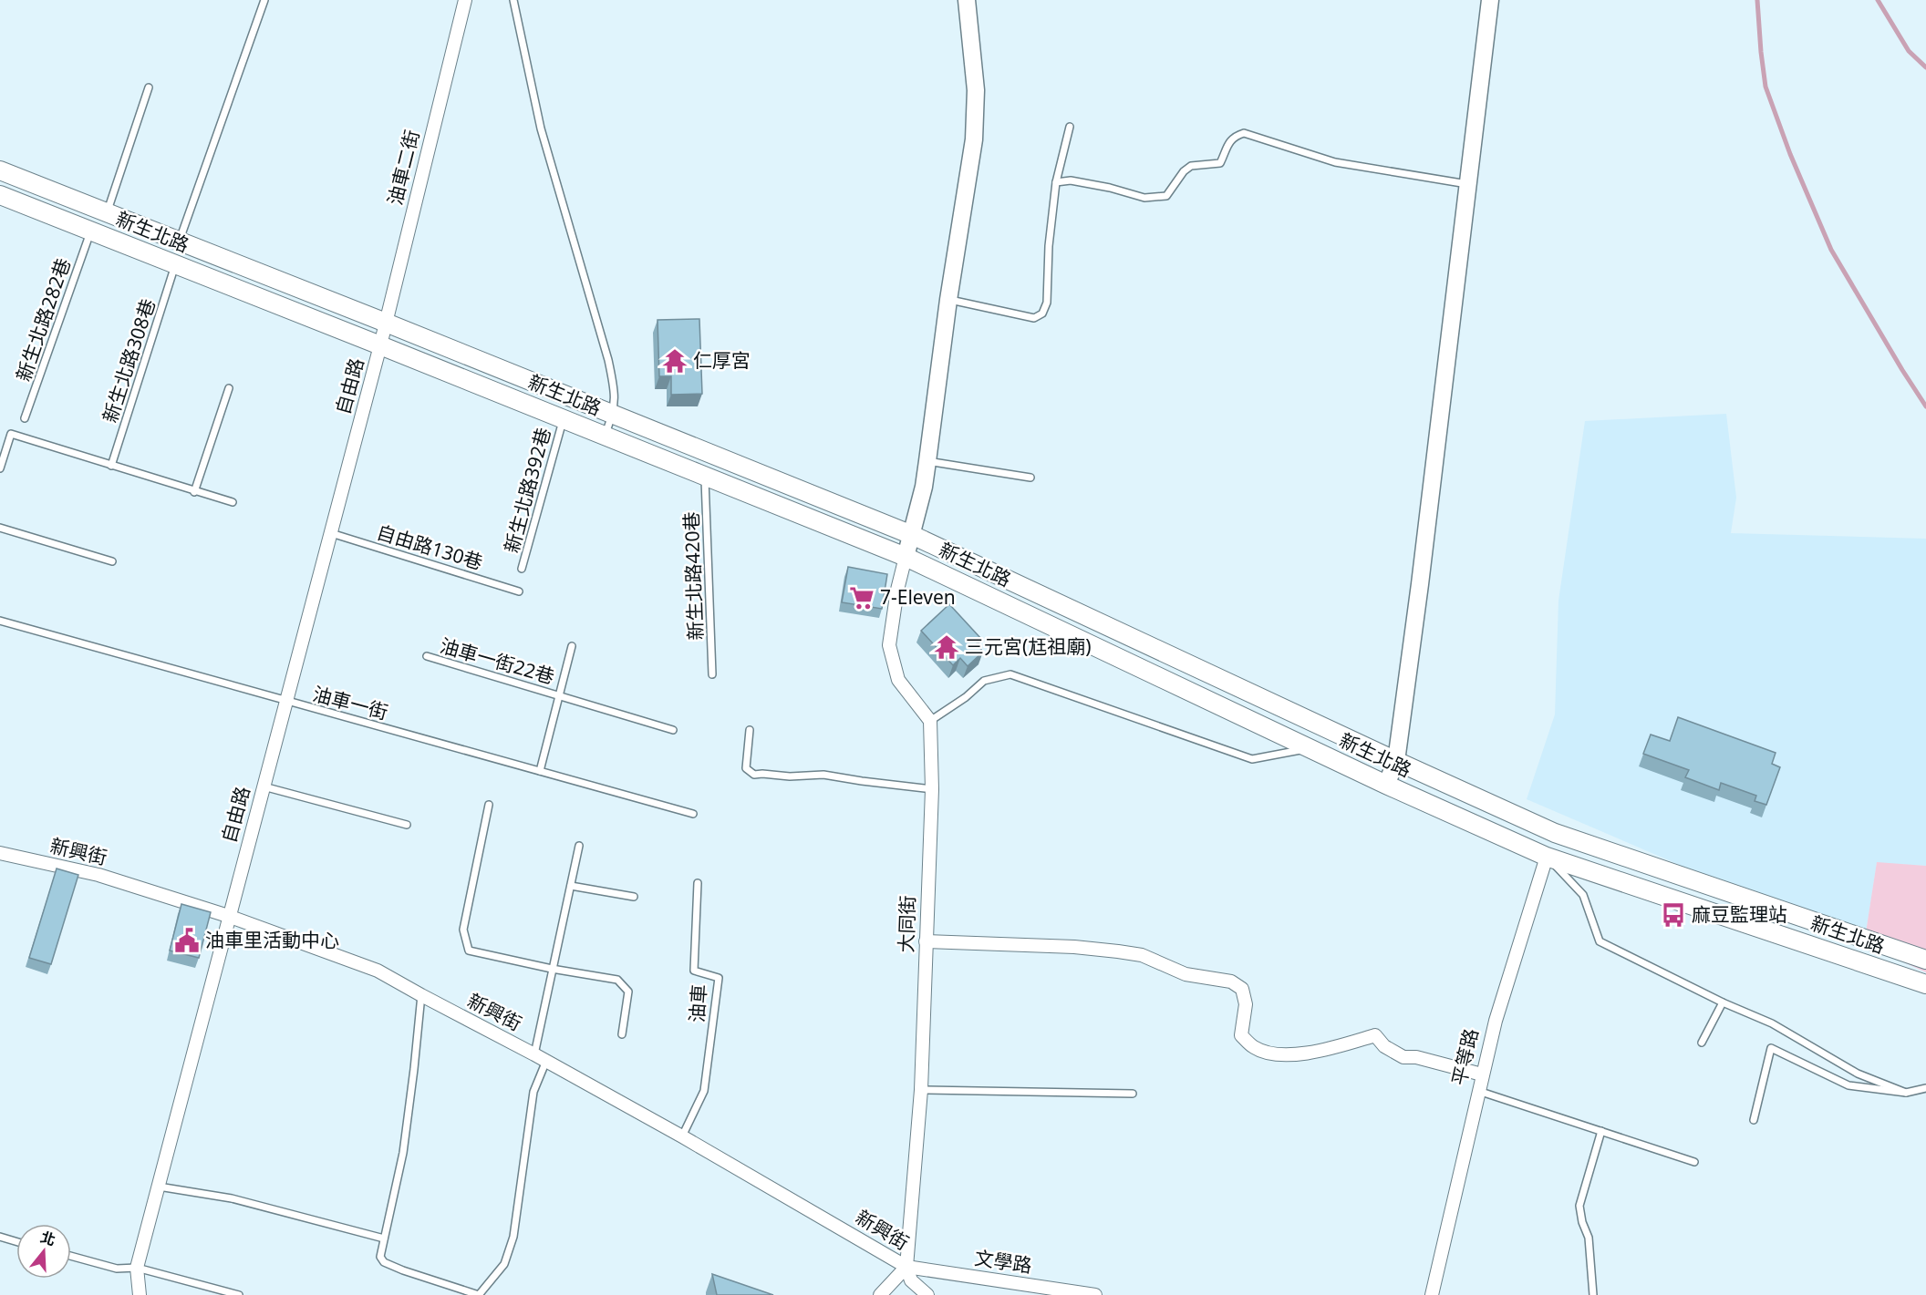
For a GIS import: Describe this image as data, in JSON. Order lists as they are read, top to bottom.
{
  "streets": {
    "main road": ["新生北路"],
    "street": [
      "油車二街",
      "自由路",
      "新興街",
      "大同街",
      "平等路",
      "文學路"
    ],
    "lane": [
      "新生北路282巷",
      "新生北路308巷",
      "新生北路392巷",
      "自由路130巷",
      "新生北路420巷",
      "油車一街22巷",
      "油車一街",
      "油車"
    ]
  },
  "crossings": [
    ["油車二街", "新生北路"],
    ["油車二街", "自由路"],
    ["新生北路", "新生北路282巷"],
    ["新生北路", "新生北路308巷"],
    ["新生北路", "自由路"],
    ["新生北路", "新生北路392巷"],
    ["新生北路", "新生北路420巷"],
    ["新生北路", "平等路"],
    ["自由路", "自由路130巷"],
    ["自由路", "油車一街"],
    ["自由路", "新興街"],
    ["油車一街22巷", "油車一街"],
    ["新興街", "大同街"],
    ["新興街", "油車"],
    ["新興街", "文學路"],
    ["大同街", "文學路"]
  ],
  "places": {
    "temple": ["仁厚宮", "三元宮(尪祖廟)"],
    "supermarket": ["7-Eleven"],
    "bus stop": ["麻豆監理站"],
    "public building": ["油車里活動中心"]
  },
  "north": "top"
}
